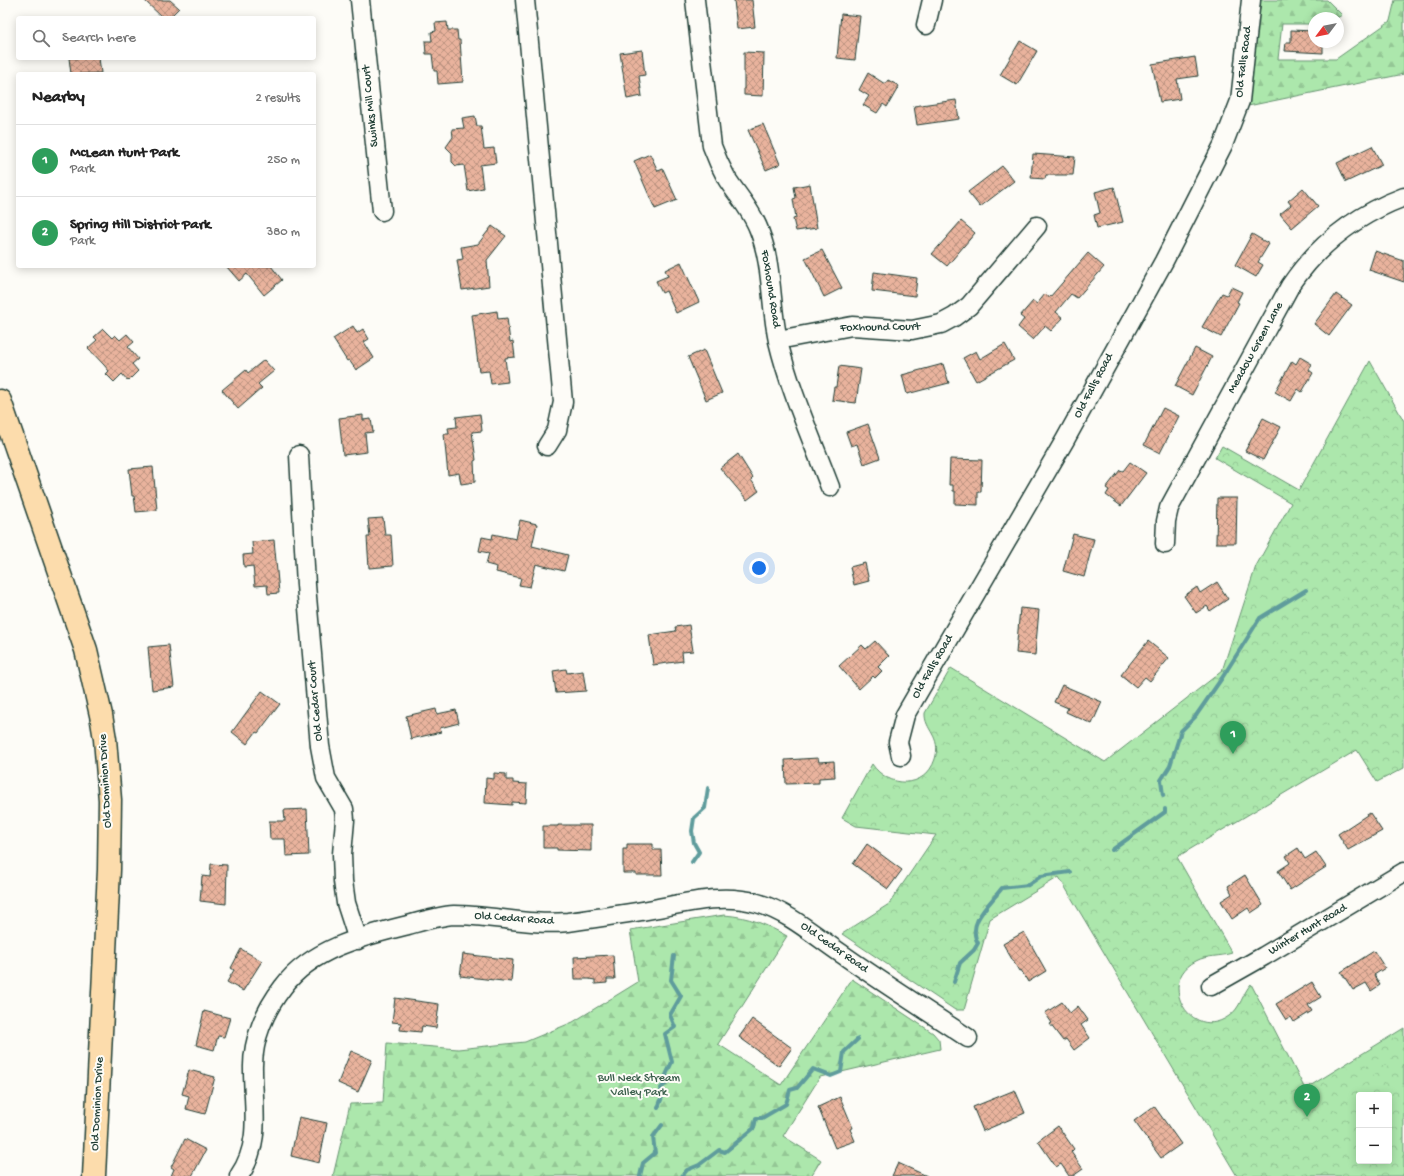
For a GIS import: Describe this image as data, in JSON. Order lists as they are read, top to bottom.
{
  "streets": {
    "main road": ["Old Dominion Drive"],
    "street": [
      "Old Falls Road",
      "Swinks Mill Court",
      "Foxhound Road",
      "Foxhound Court",
      "Meadow Green Lane",
      "Old Cedar Court",
      "Old Cedar Road",
      "Winter Hunt Road"
    ]
  },
  "crossings": [
    ["Foxhound Road", "Foxhound Court"],
    ["Old Cedar Court", "Old Cedar Road"]
  ],
  "parks": ["Bull Neck Stream Valley Park"],
  "north": "bottom left",
  "page": {
    "search": "Search here",
    "heading": ["Nearby", "2 results"],
    "list": [
      {
        "mark": "1",
        "name": "McLean Hunt Park",
        "note": "Park",
        "value": "250 m"
      },
      {
        "mark": "2",
        "name": "Spring Hill District Park",
        "note": "Park",
        "value": "380 m"
      }
    ],
    "pins": ["1", "2"],
    "map_buttons": ["+", "−"]
  }
}
